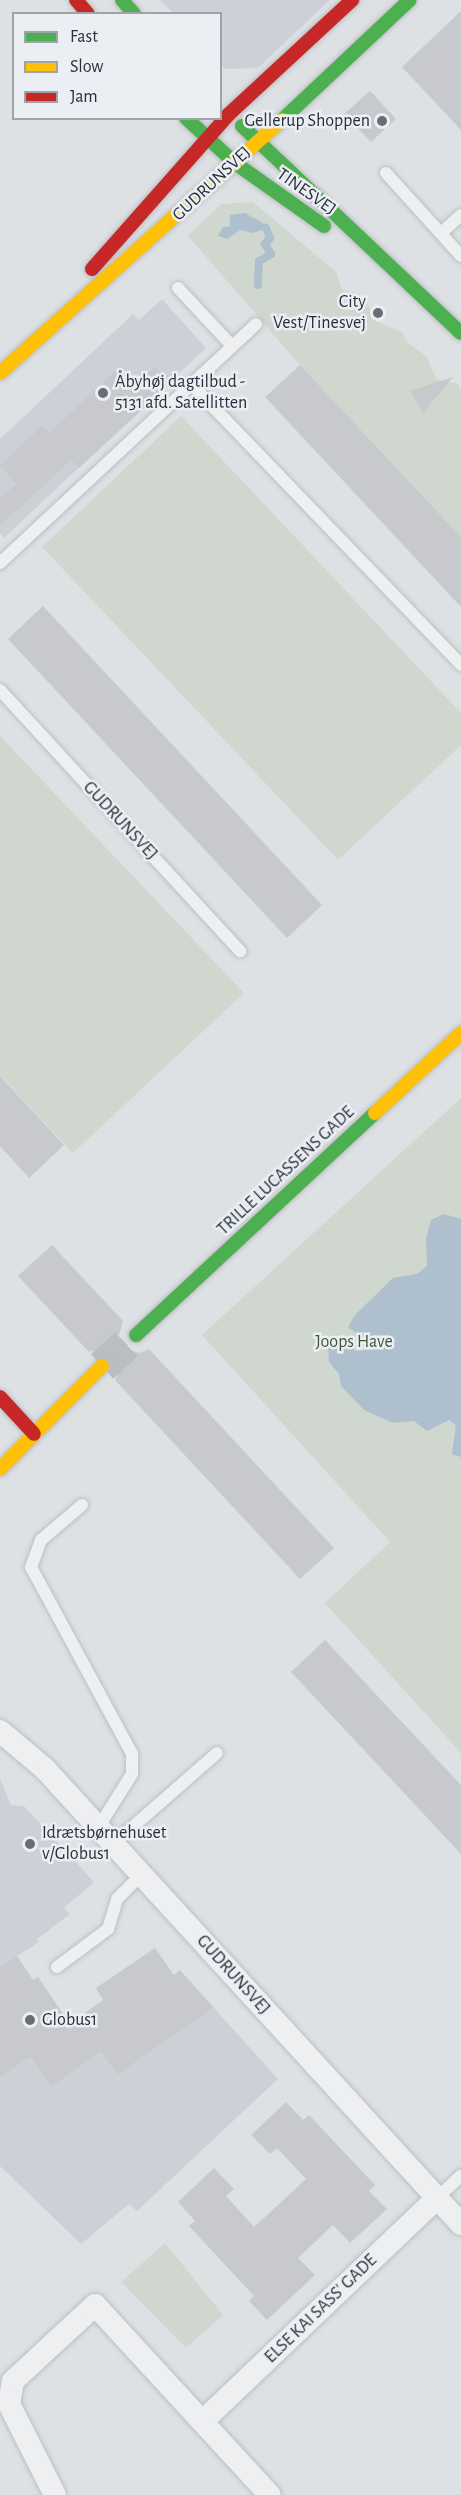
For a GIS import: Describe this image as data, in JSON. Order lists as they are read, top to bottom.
{
  "streets": {
    "street": [
      "GUDRUNSVEJ",
      "TINESVEJ",
      "TRILLE LUCASSENS GADE",
      "ELSE KAI SASS' GADE"
    ]
  },
  "crossings": [
    ["GUDRUNSVEJ", "TINESVEJ"],
    ["GUDRUNSVEJ", "ELSE KAI SASS' GADE"]
  ],
  "parks": ["Joops Have"],
  "places": [
    "Gellerup Shoppen",
    "City Vest/Tinesvej",
    "Åbyhøj dagtilbud - 5131 afd. Satellitten",
    "Idrætsbørnehuset v/Globus1",
    "Globus1"
  ],
  "legend": ["Fast", "Slow", "Jam"]
}
